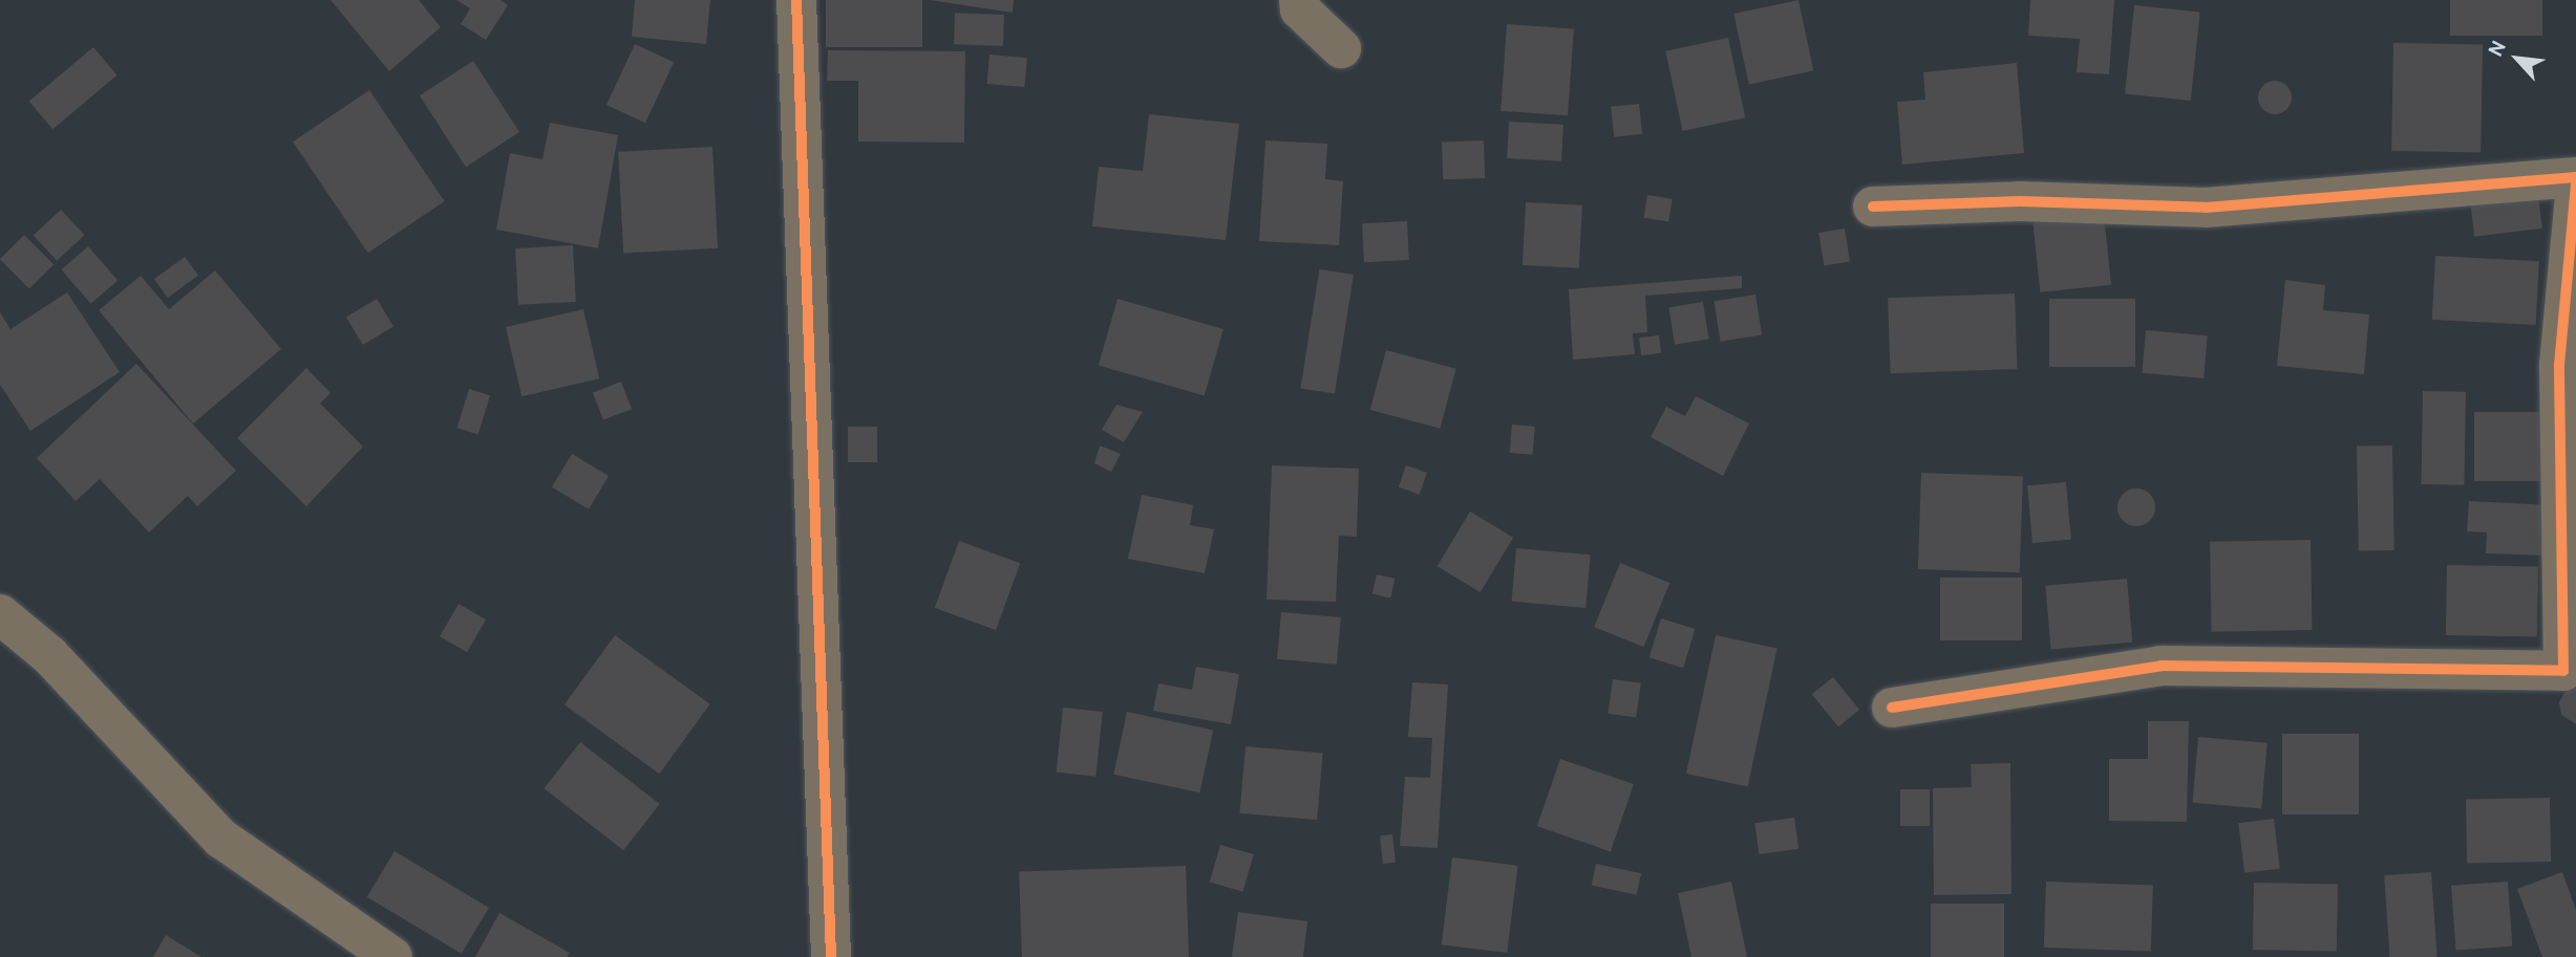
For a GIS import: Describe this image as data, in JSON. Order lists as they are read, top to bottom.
{
  "north": "top left"
}
